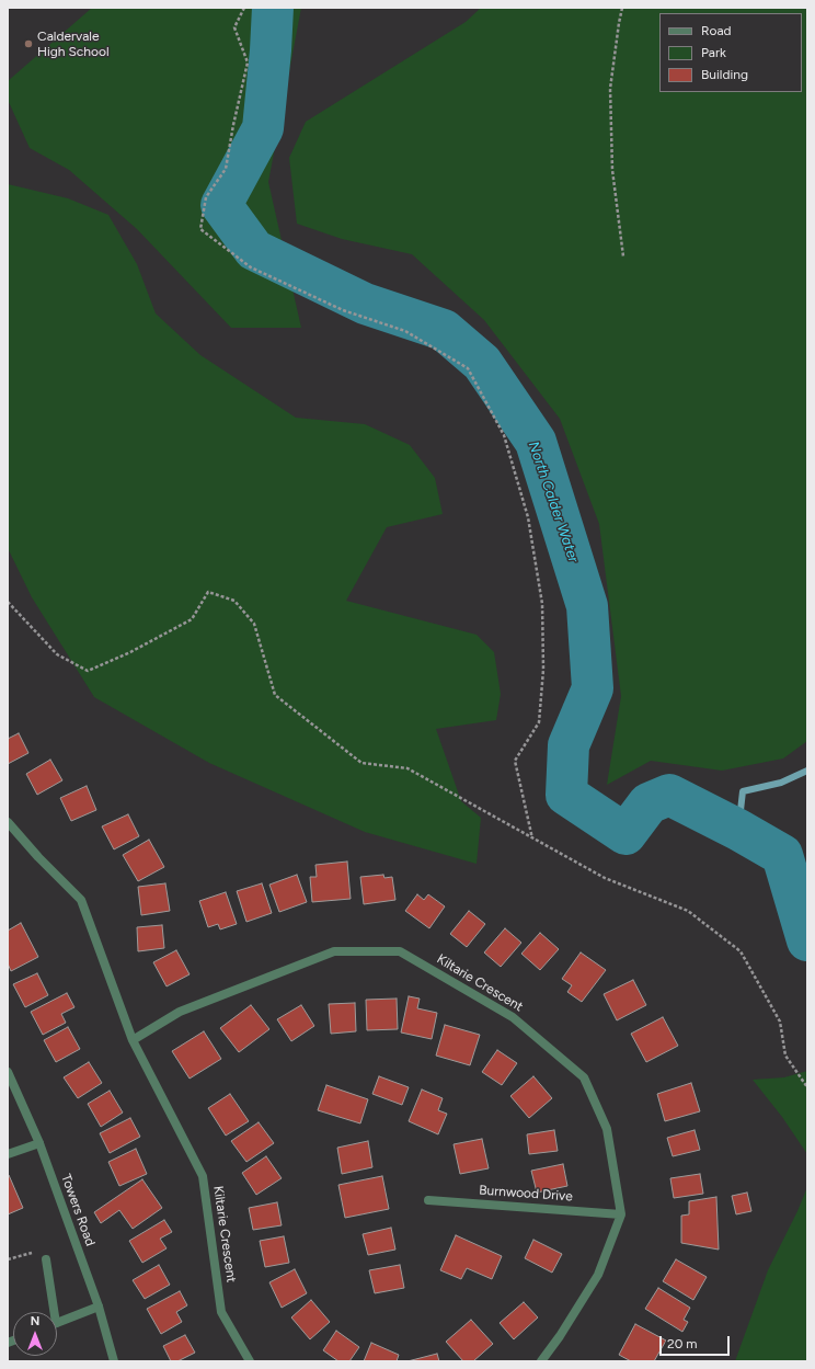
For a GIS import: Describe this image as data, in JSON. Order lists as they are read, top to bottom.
{
  "streets": {
    "street": ["Kiltarie Crescent", "Burnwood Drive", "Towers Road"]
  },
  "crossings": [
    ["Kiltarie Crescent", "Burnwood Drive"]
  ],
  "water": ["North Calder Water"],
  "places": ["Caldervale High School"],
  "legend": ["Road", "Park", "Building"],
  "scale_bar": "20 m",
  "north": "top"
}
